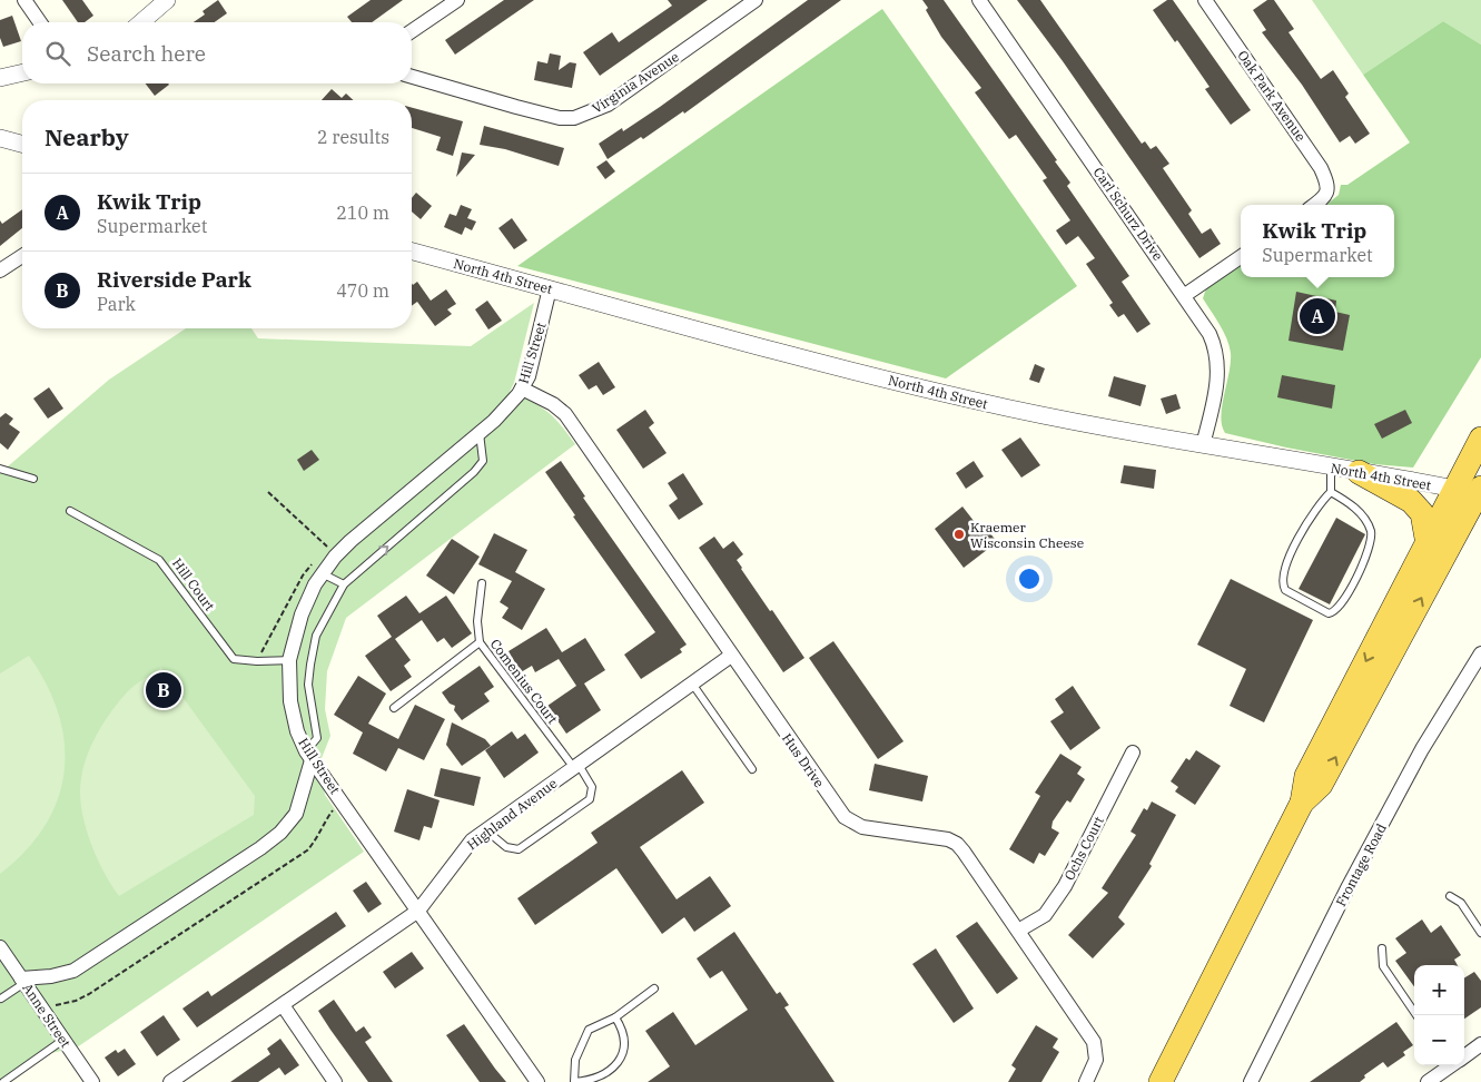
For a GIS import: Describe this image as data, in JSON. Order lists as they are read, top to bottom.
{
  "streets": {
    "street": [
      "Virginia Avenue",
      "Oak Park Avenue",
      "Carl Schurz Drive",
      "North 4th Street",
      "Hill Street",
      "Hus Drive",
      "Highland Avenue",
      "Ochs Court",
      "Frontage Road",
      "Anne Street"
    ],
    "lane": ["Hill Court", "Comenius Court"]
  },
  "crossings": [
    ["Carl Schurz Drive", "North 4th Street"],
    ["North 4th Street", "Hill Street"],
    ["Hill Street", "Hill Court"],
    ["Hill Street", "Hus Drive"],
    ["Hill Street", "Highland Avenue"],
    ["Comenius Court", "Highland Avenue"],
    ["Hus Drive", "Highland Avenue"],
    ["Hus Drive", "Ochs Court"]
  ],
  "places": ["Kraemer Wisconsin Cheese"],
  "page": {
    "search": "Search here",
    "heading": ["Nearby", "2 results"],
    "list": [
      {
        "mark": "A",
        "name": "Kwik Trip",
        "note": "Supermarket",
        "value": "210 m"
      },
      {
        "mark": "B",
        "name": "Riverside Park",
        "note": "Park",
        "value": "470 m"
      }
    ],
    "popup": ["Kwik Trip", "Supermarket"],
    "pins": ["A", "B"],
    "map_buttons": ["+", "−"]
  }
}
